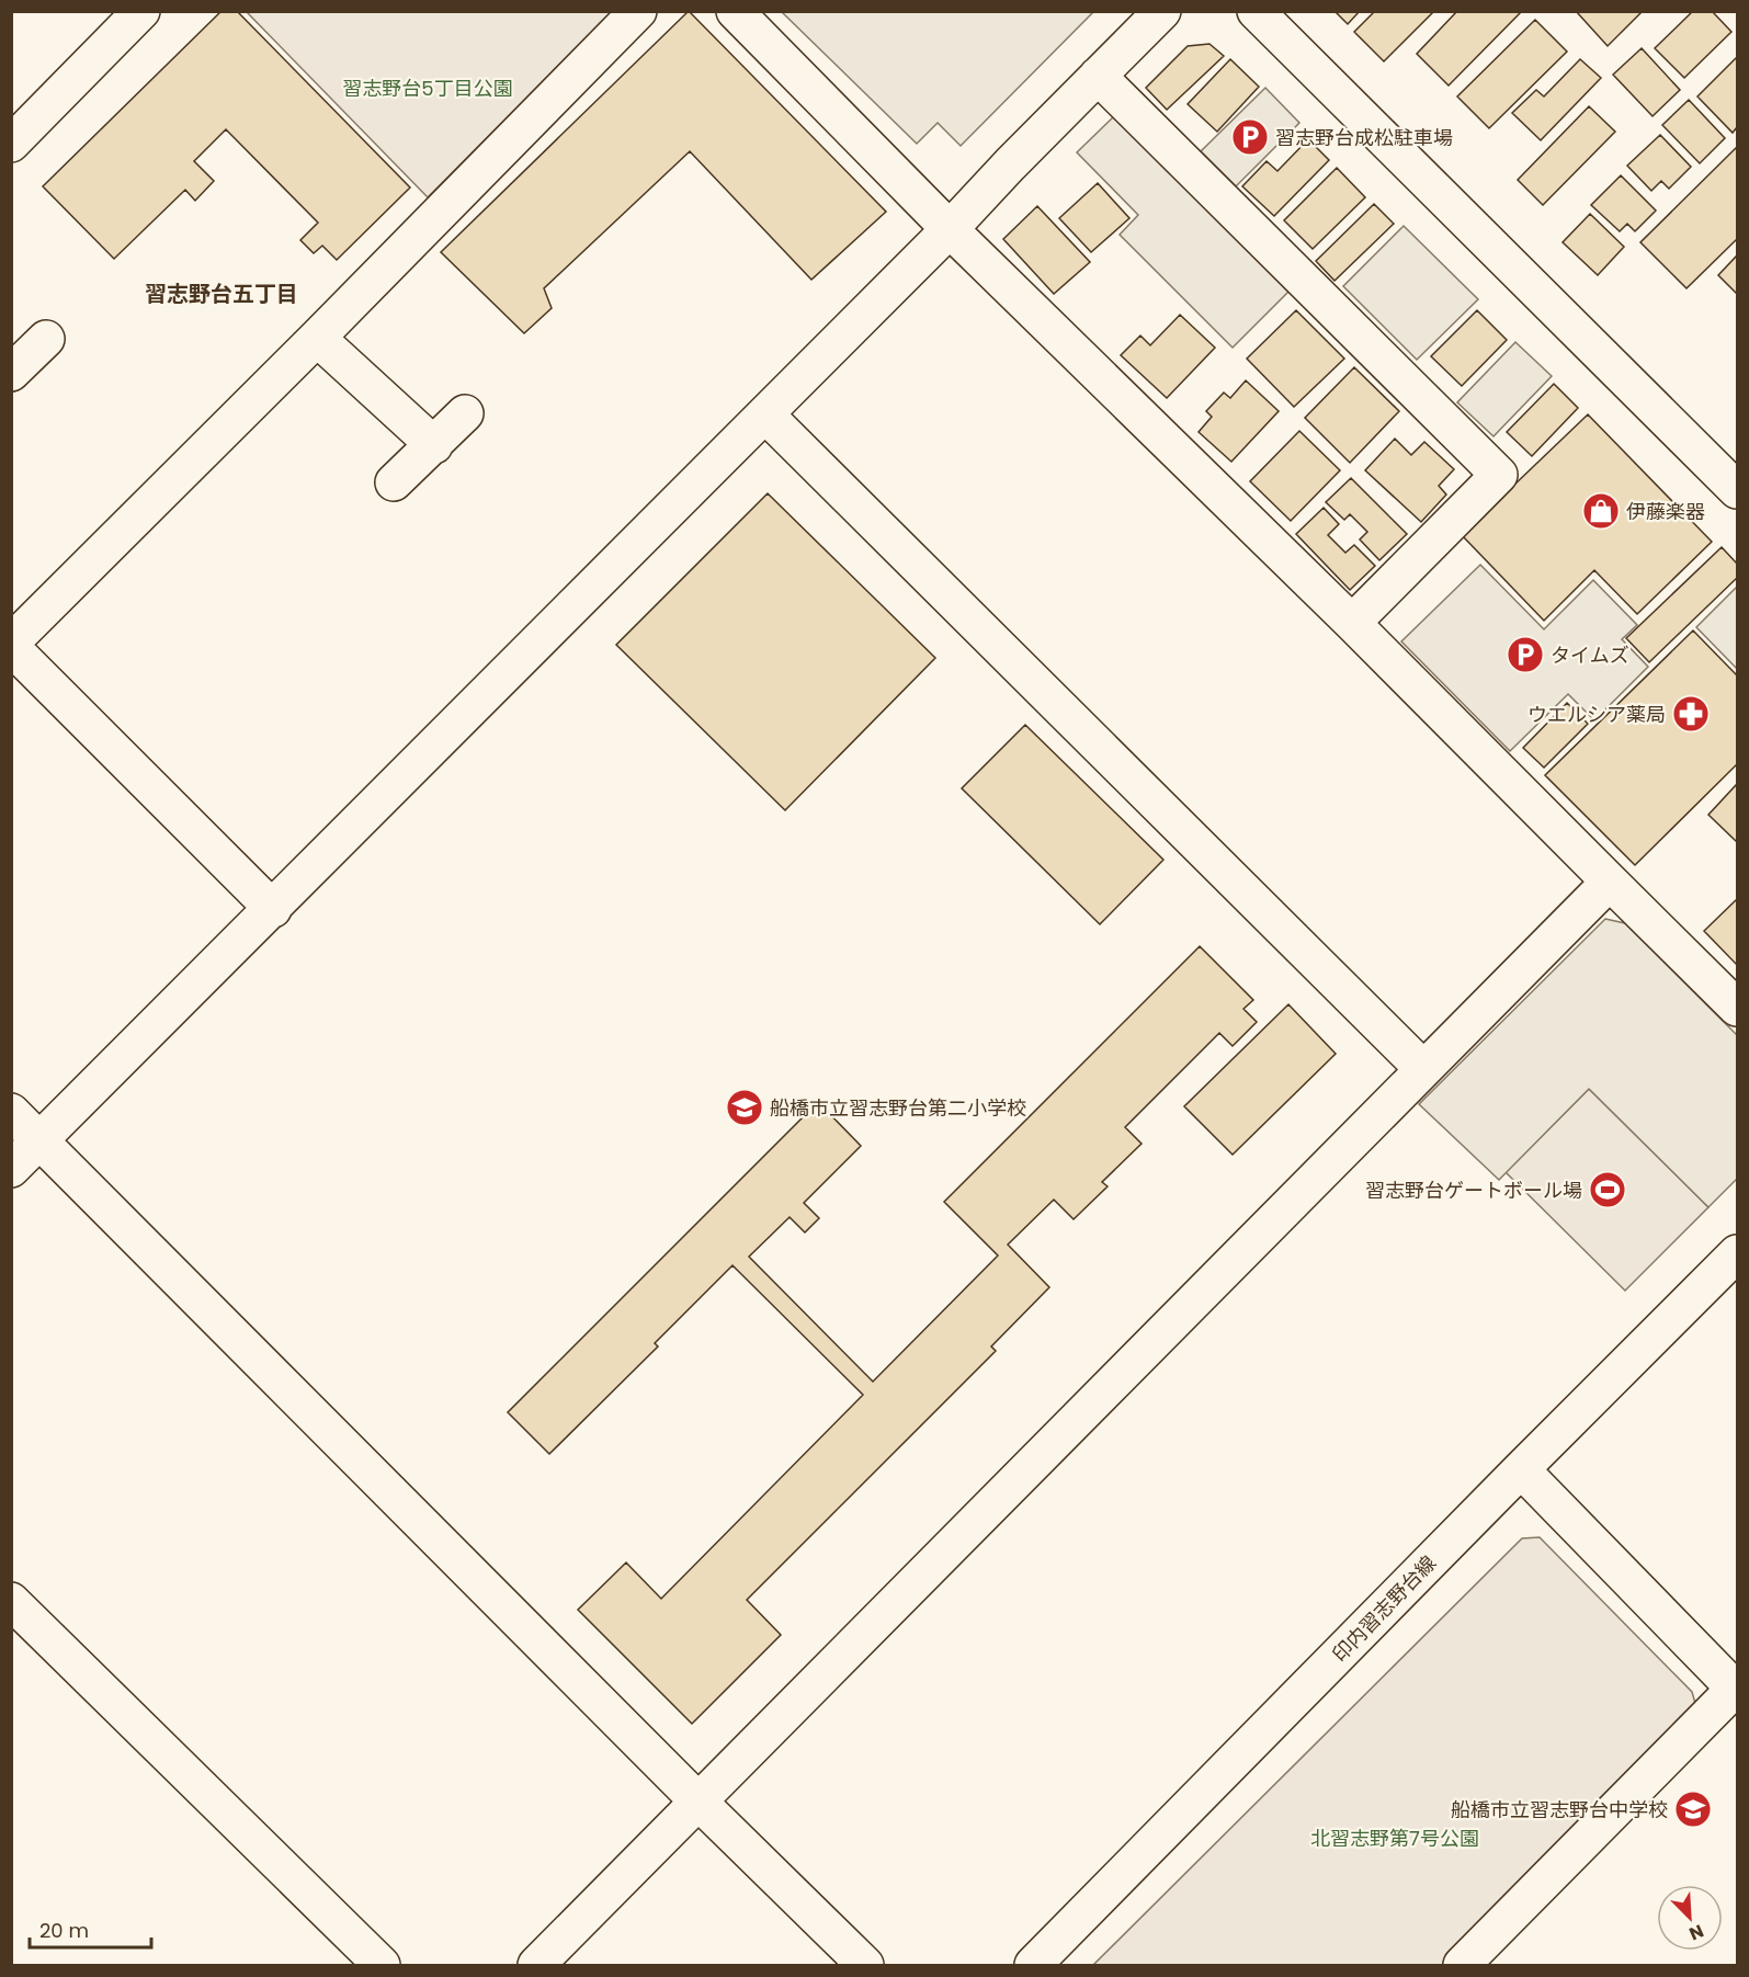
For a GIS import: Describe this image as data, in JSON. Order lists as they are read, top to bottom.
{
  "streets": {
    "street": ["印内習志野台線"]
  },
  "districts": ["習志野台五丁目"],
  "parks": ["習志野台5丁目公園", "北習志野第7号公園"],
  "places": {
    "parking": ["習志野台成松駐車場", "タイムズ"],
    "shop": ["伊藤楽器"],
    "pharmacy": ["ウエルシア薬局"],
    "school or university": ["船橋市立習志野台第二小学校", "船橋市立習志野台中学校"],
    "sports": ["習志野台ゲートボール場"]
  },
  "scale_bar": "20 m",
  "north": "bottom right"
}
